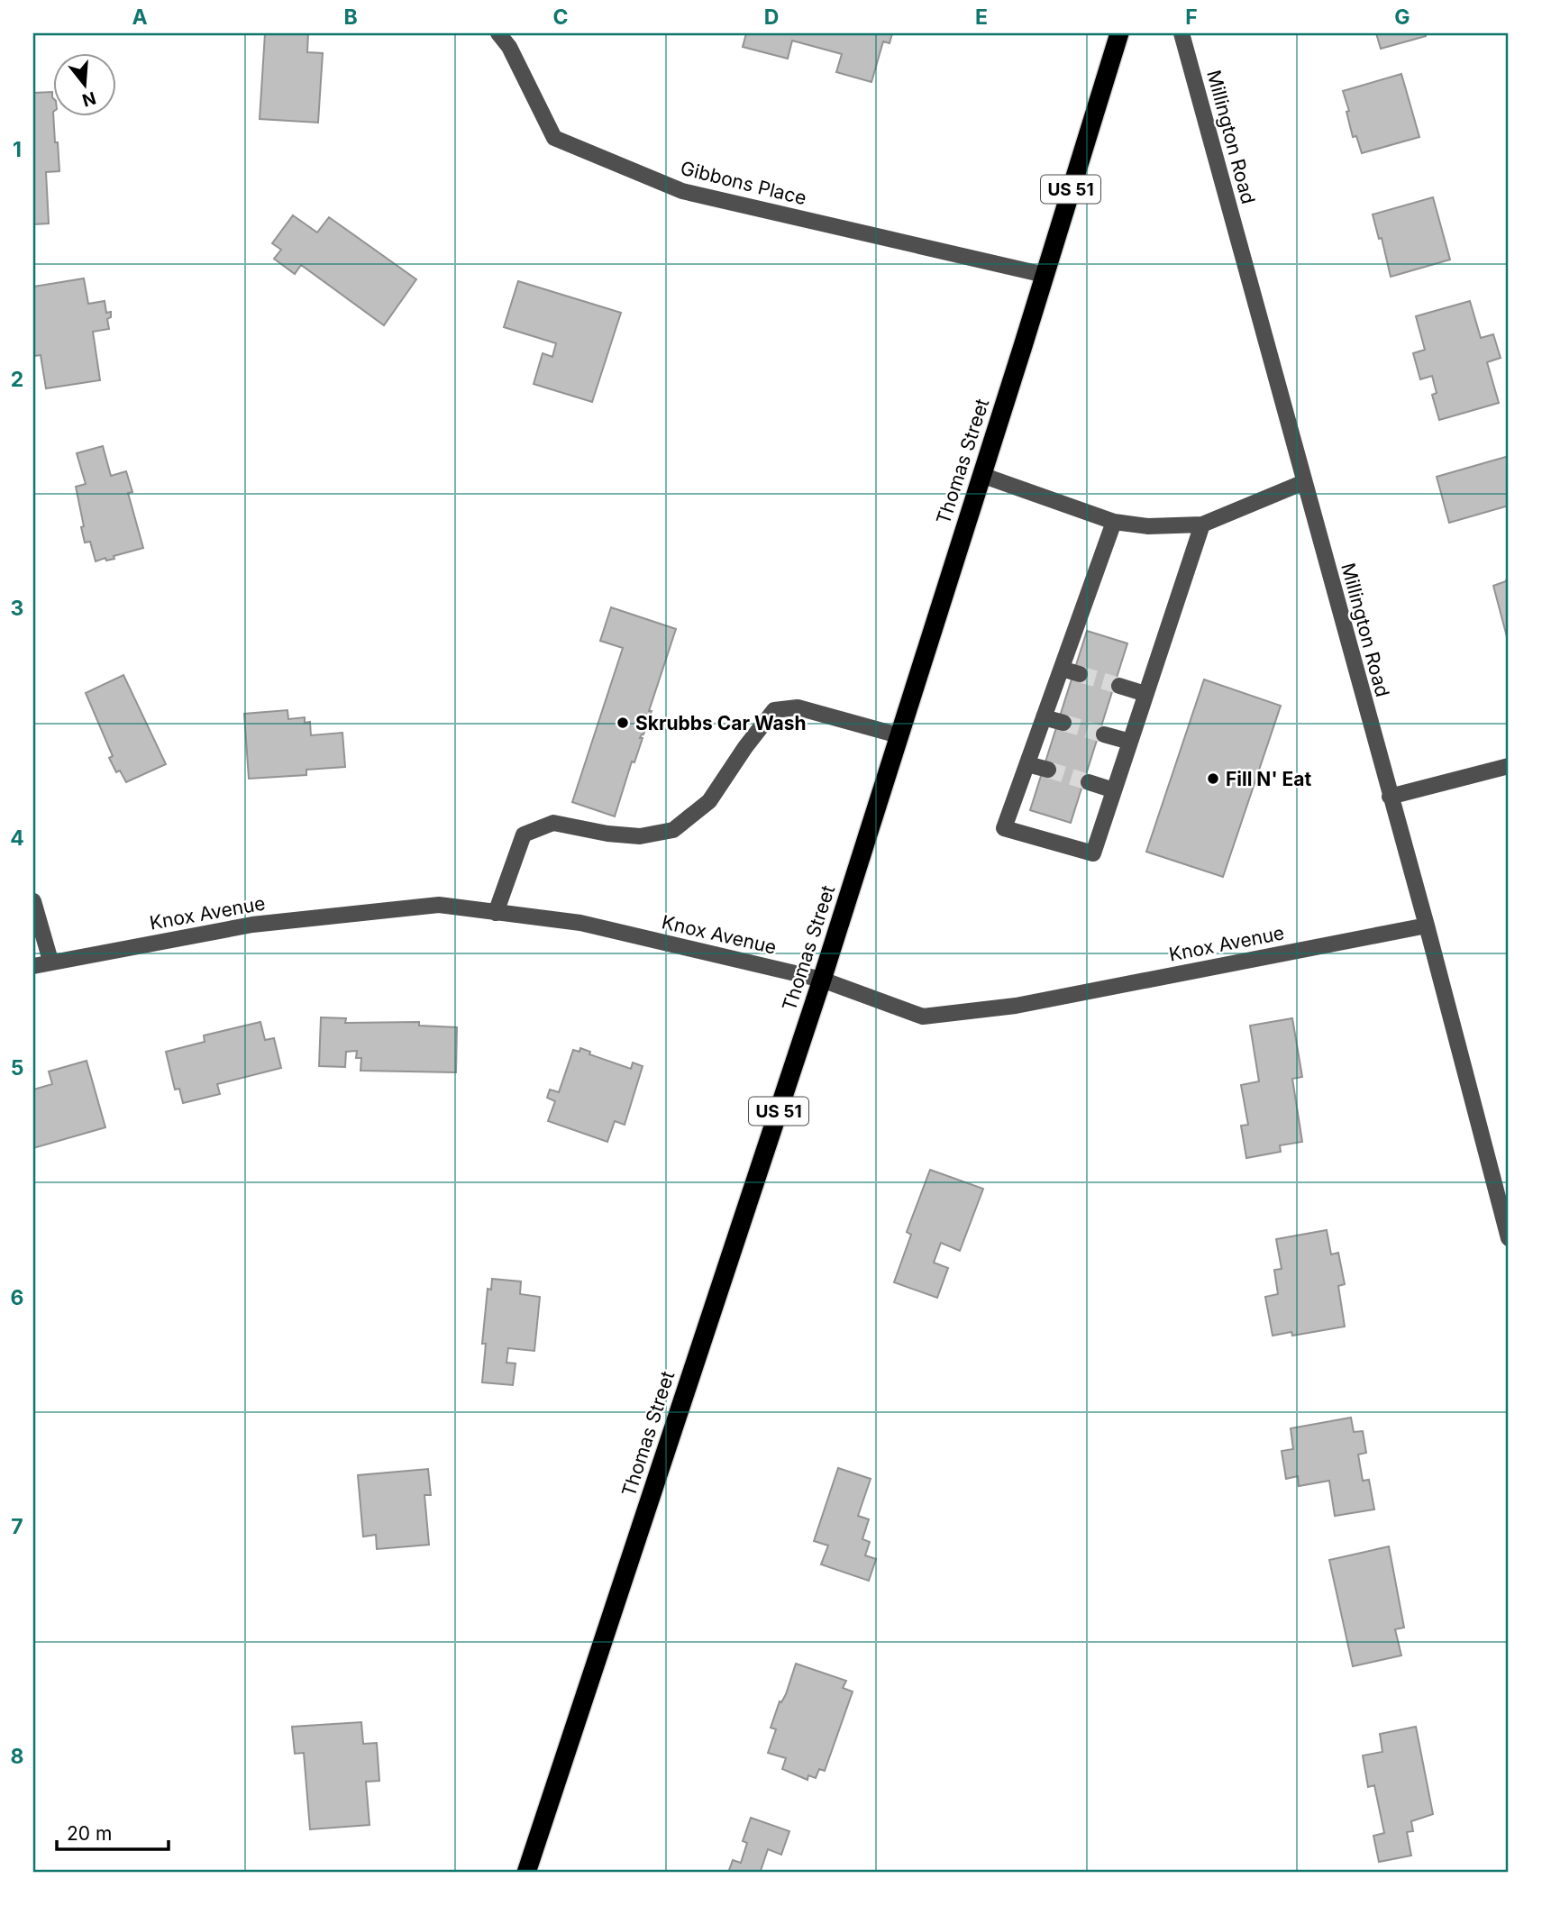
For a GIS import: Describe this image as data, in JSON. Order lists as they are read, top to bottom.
{
  "streets": {
    "highway": ["US 51", "Thomas Street"],
    "street": ["Millington Road", "Gibbons Place", "Knox Avenue"]
  },
  "crossings": [
    ["Millington Road", "Knox Avenue"],
    ["Gibbons Place", "Thomas Street"],
    ["Thomas Street", "Knox Avenue"]
  ],
  "places": ["Skrubbs Car Wash", "Fill N' Eat"],
  "scale_bar": "20 m",
  "north": "bottom",
  "grid": {
    "columns": [
      "A",
      "B",
      "C",
      "D",
      "E",
      "F",
      "G"
    ],
    "rows": [
      "1",
      "2",
      "3",
      "4",
      "5",
      "6",
      "7",
      "8"
    ]
  }
}
